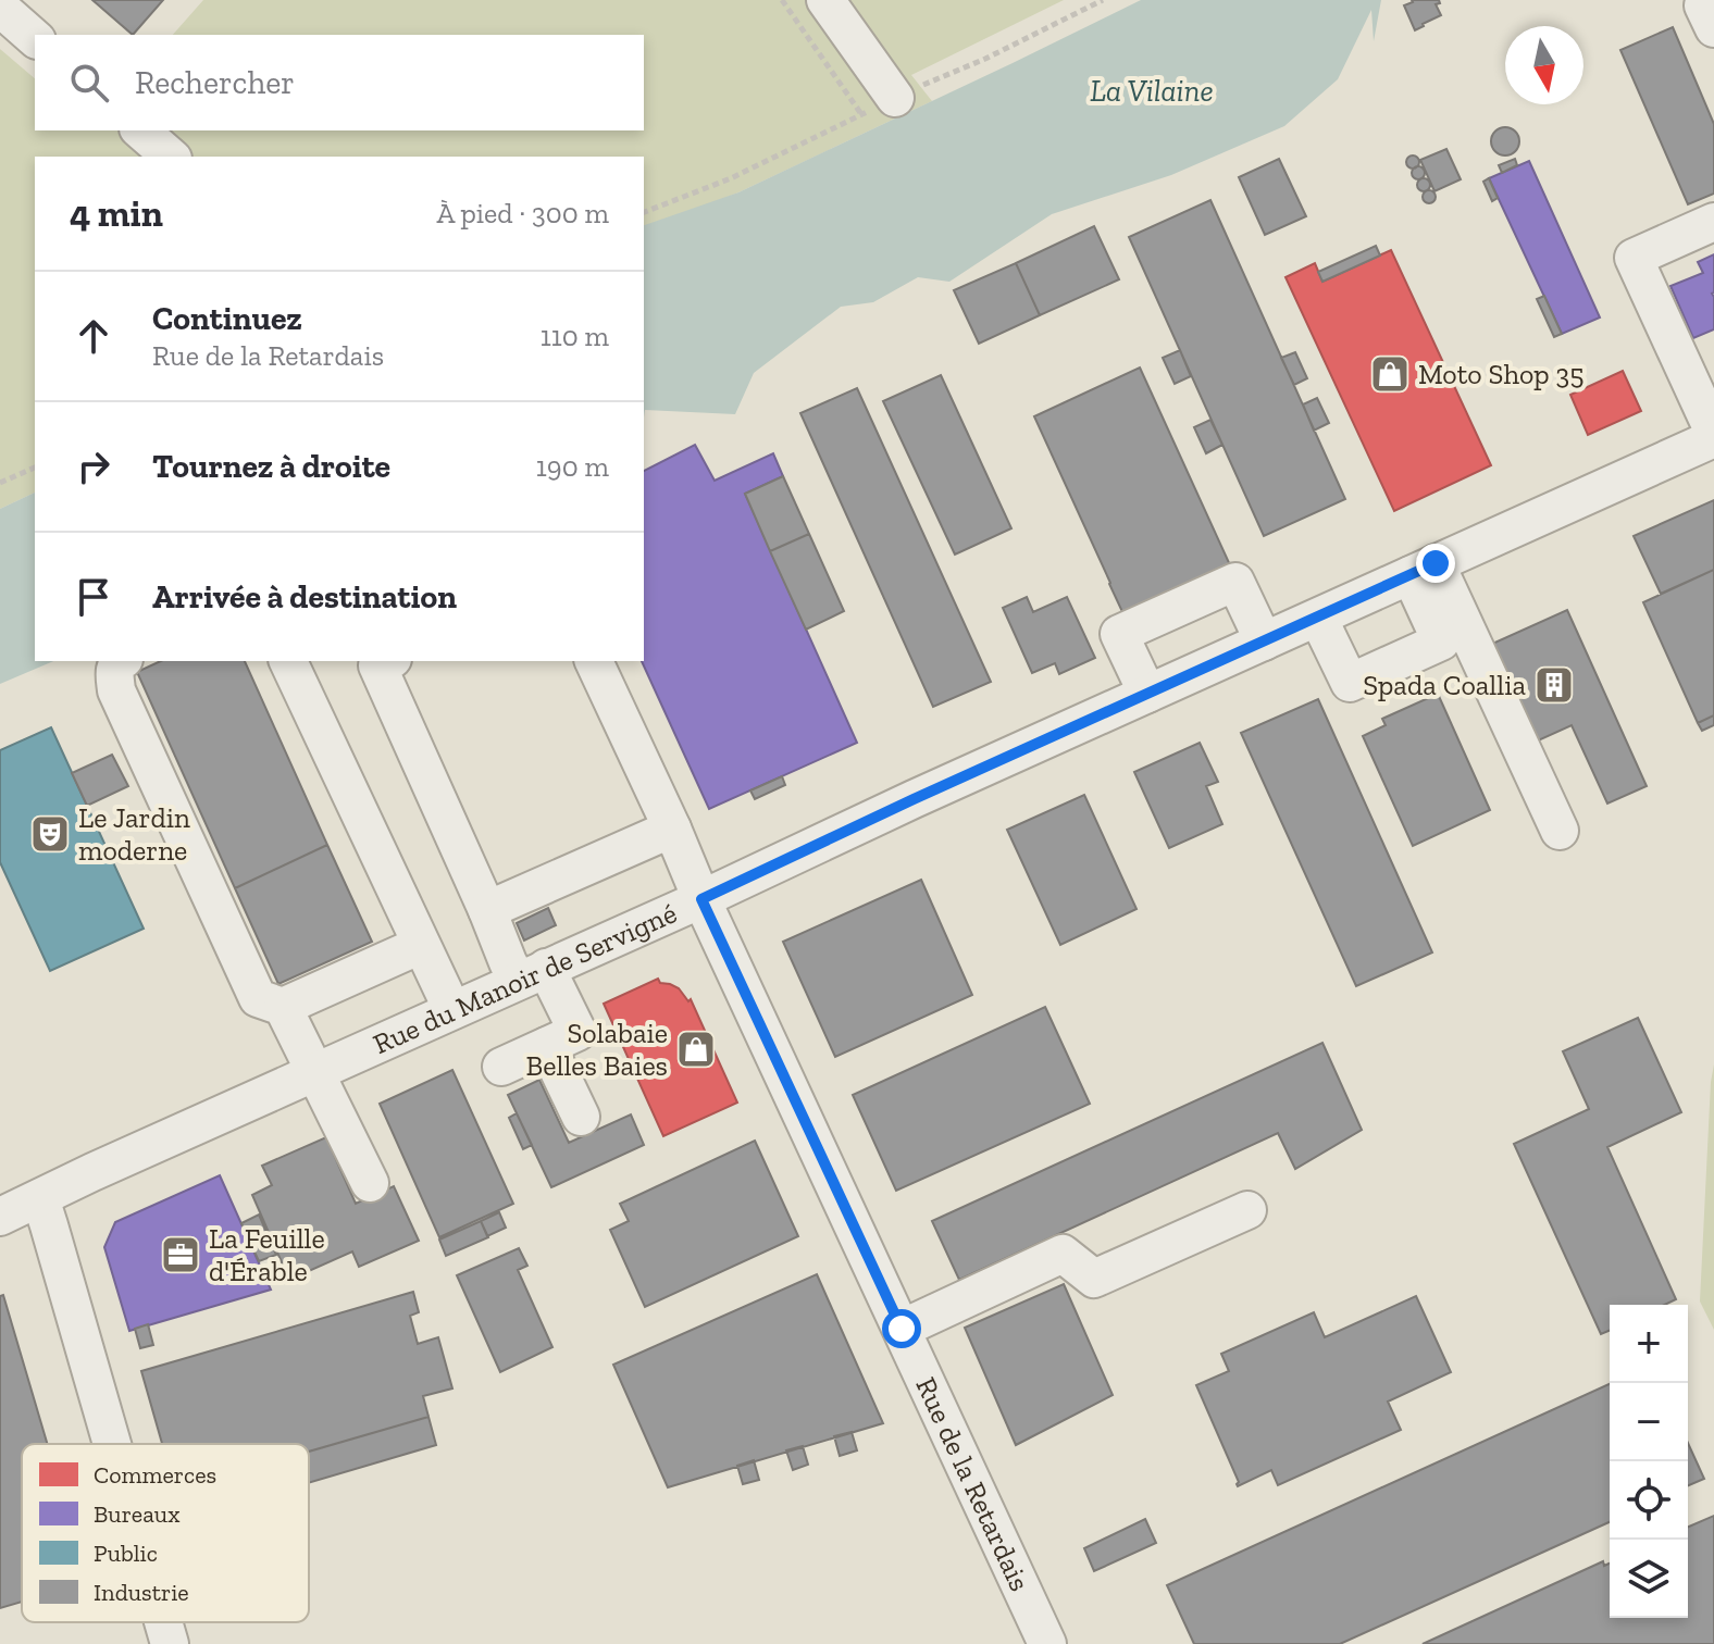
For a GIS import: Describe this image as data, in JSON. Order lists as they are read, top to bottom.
{
  "streets": {
    "street": ["Rue du Manoir de Servigné", "Rue de la Retardais"]
  },
  "crossings": [
    ["Rue du Manoir de Servigné", "Rue de la Retardais"]
  ],
  "water": ["La Vilaine"],
  "places": {
    "shop": ["Moto Shop 35", "Solabaie Belles Baies"],
    "building": ["Spada Coallia"],
    "theatre": ["Le Jardin moderne"],
    "office": ["La Feuille d'Érable"]
  },
  "legend": [
    "Commerces",
    "Bureaux",
    "Public",
    "Industrie"
  ],
  "north": "bottom",
  "page": {
    "search": "Rechercher",
    "heading": ["4 min", "À pied · 300 m"],
    "list": [
      ["Continuez", "Rue de la Retardais", "110 m"],
      ["Tournez à droite", "190 m"],
      "Arrivée à destination"
    ],
    "map_buttons": ["+", "−"]
  }
}
